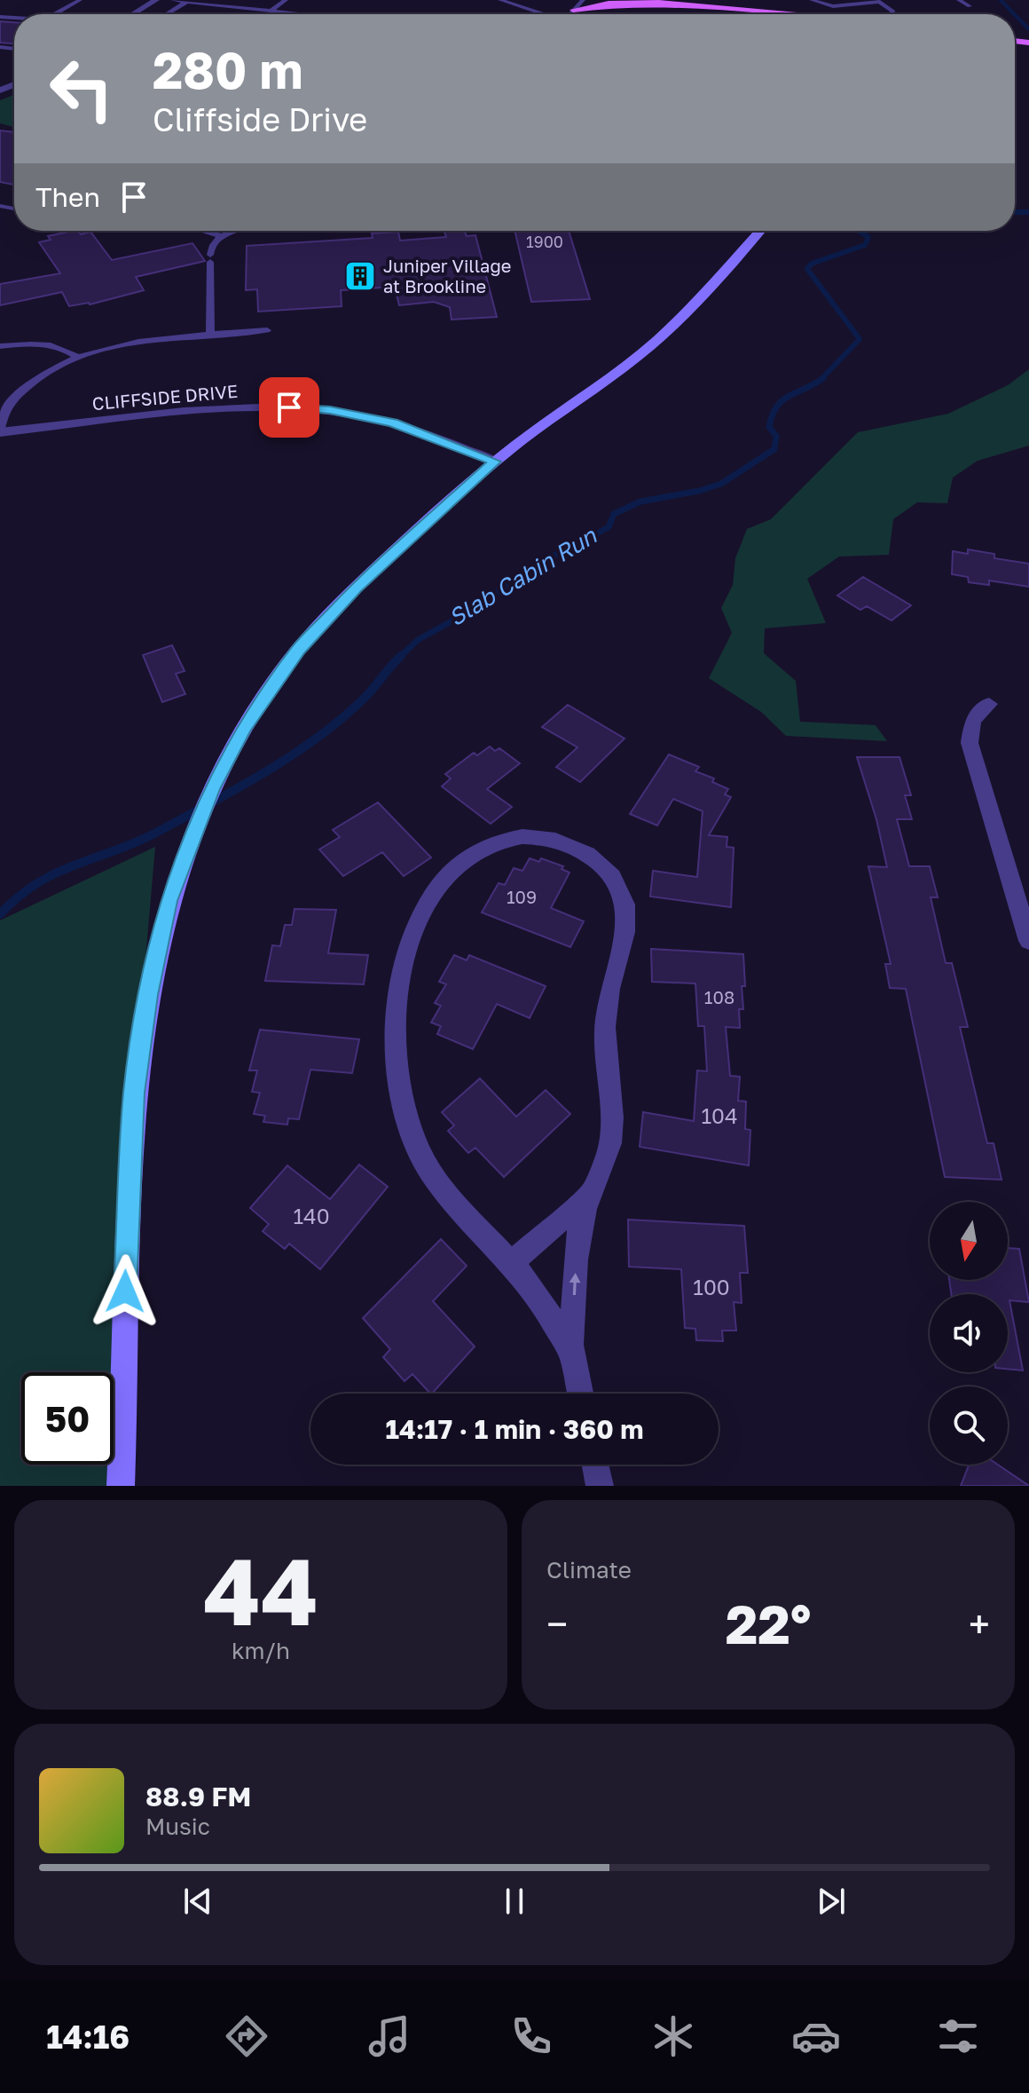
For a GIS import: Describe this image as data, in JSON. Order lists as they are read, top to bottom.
{
  "streets": {
    "street": ["CLIFFSIDE DRIVE"]
  },
  "water": ["Slab Cabin Run"],
  "places": {
    "building": ["Juniper Village at Brookline"]
  },
  "house_numbers": [
    "1900",
    "109",
    "108",
    "104",
    "140",
    "100"
  ],
  "north": "bottom",
  "page": {
    "turn": ["280 m", "Cliffside Drive"],
    "then": "Then",
    "limit": "50",
    "trip": "14:17 · 1 min · 360 m",
    "tile": [
      ["44", "km/h"],
      "Climate"
    ],
    "heat": ["−", "22°", "+"],
    "song": ["88.9 FM", "Music"],
    "tabs": "14:16"
  }
}
